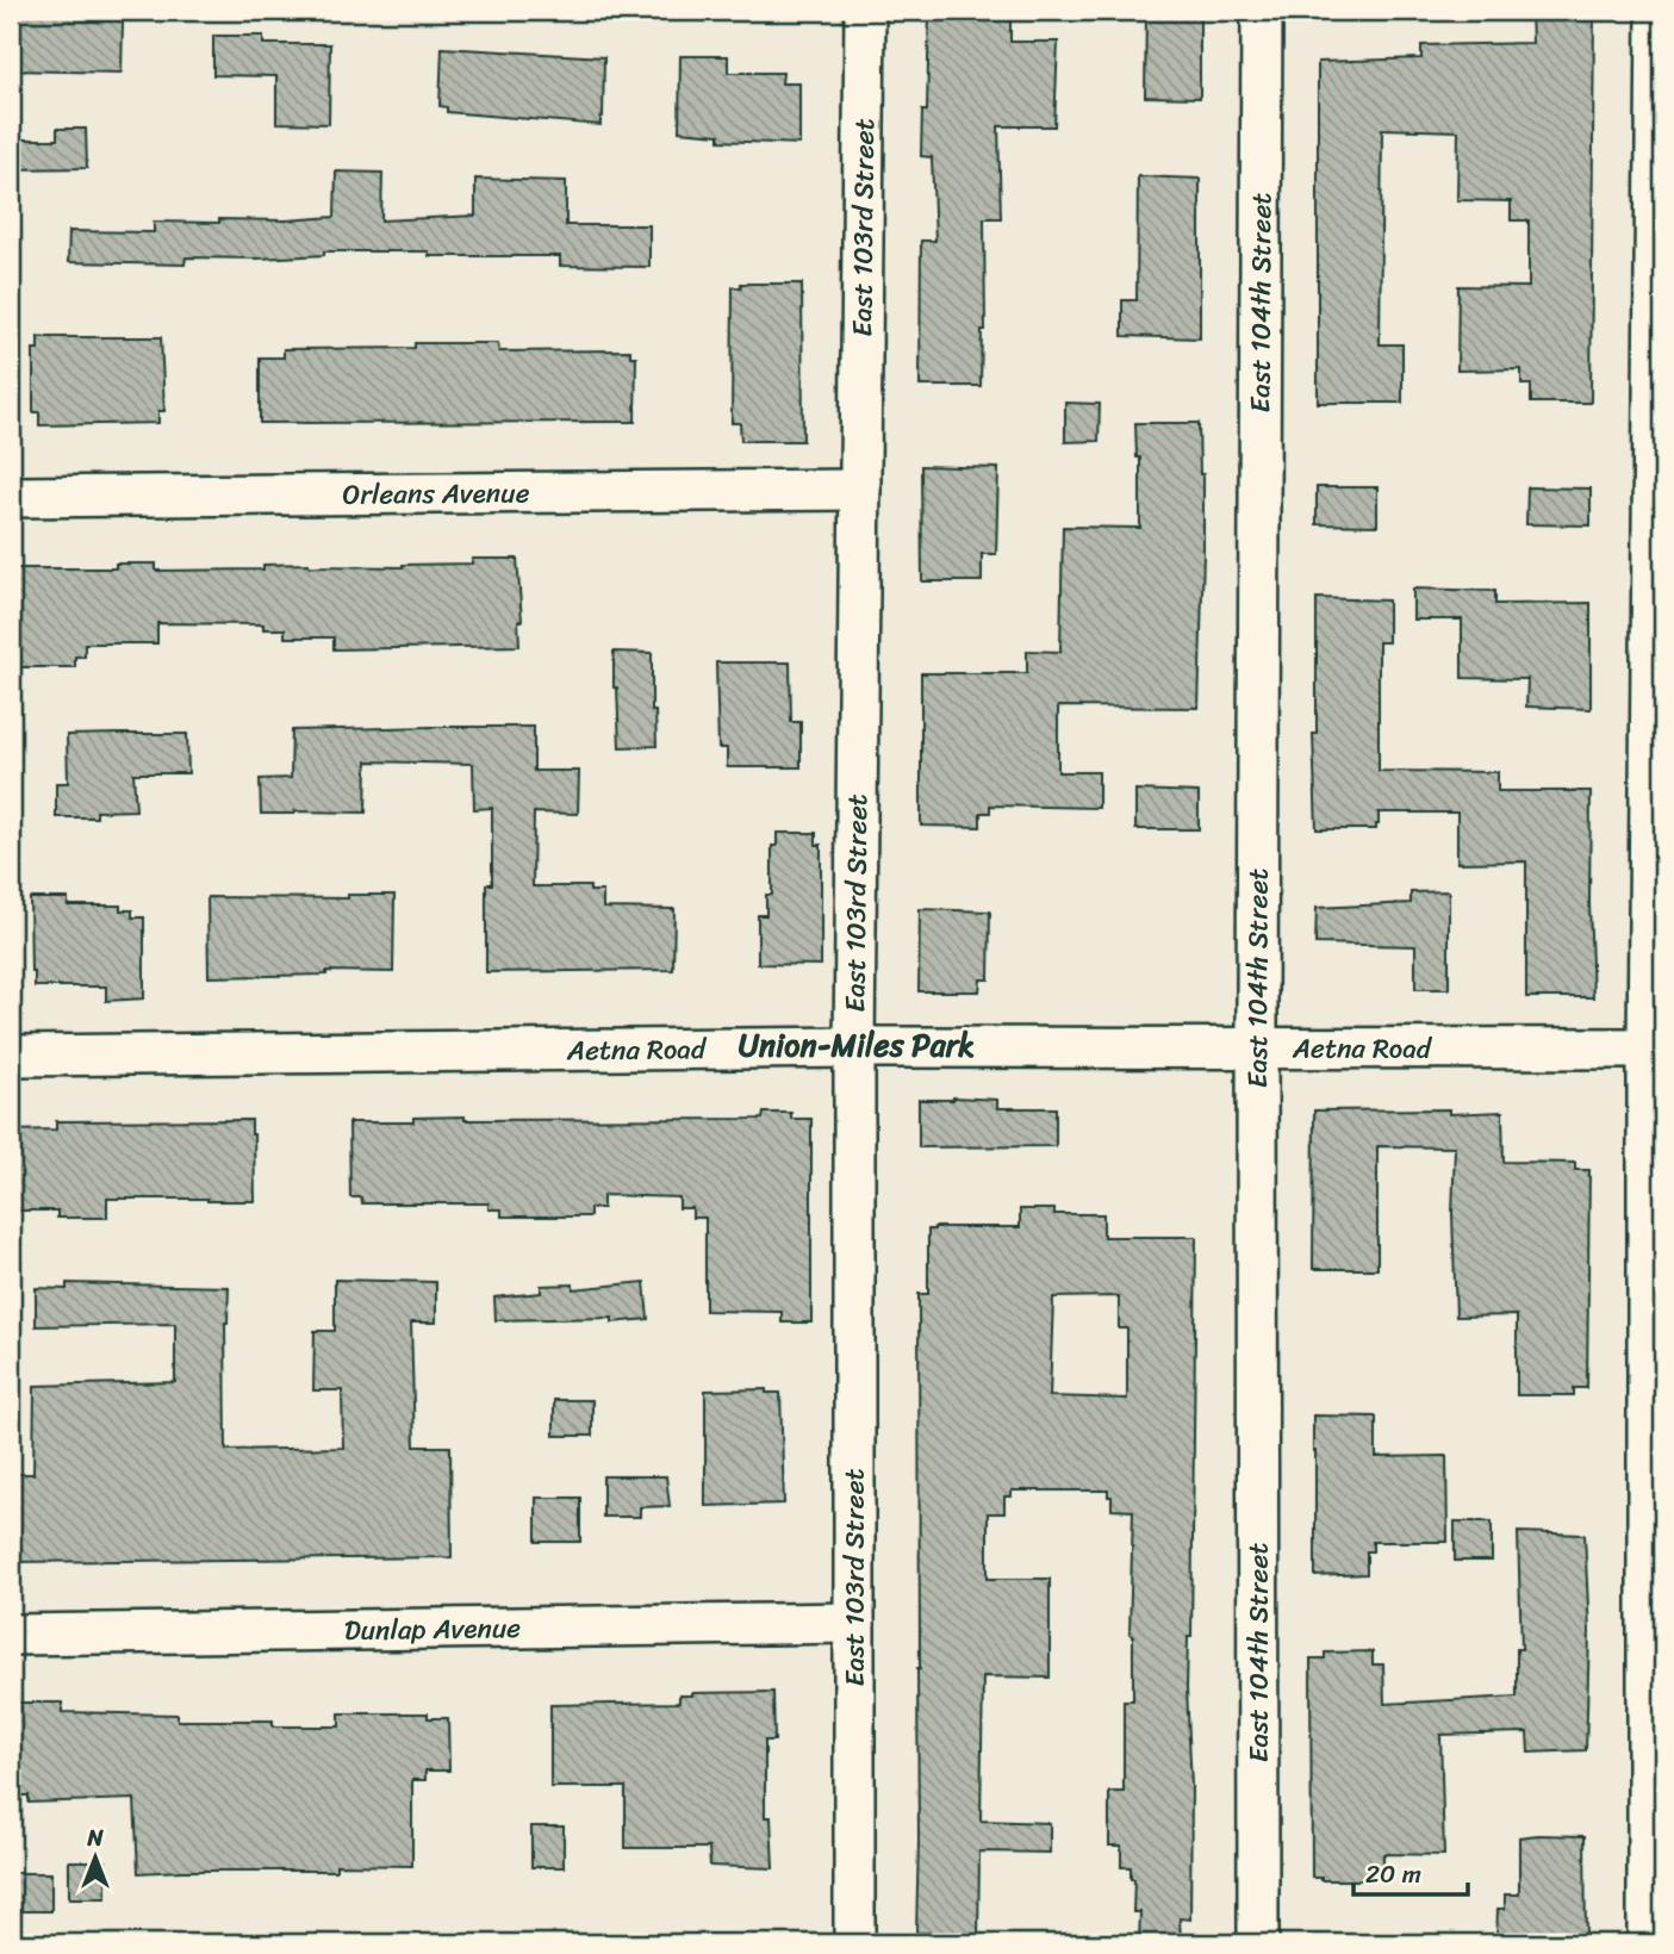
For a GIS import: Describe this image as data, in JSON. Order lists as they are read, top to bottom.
{
  "streets": {
    "street": [
      "East 103rd Street",
      "East 104th Street",
      "Orleans Avenue",
      "Aetna Road",
      "Dunlap Avenue"
    ]
  },
  "crossings": [
    ["East 103rd Street", "Orleans Avenue"],
    ["East 103rd Street", "Aetna Road"],
    ["East 103rd Street", "Dunlap Avenue"],
    ["East 104th Street", "Aetna Road"]
  ],
  "districts": ["Union-Miles Park"],
  "scale_bar": "20 m",
  "north": "top"
}
